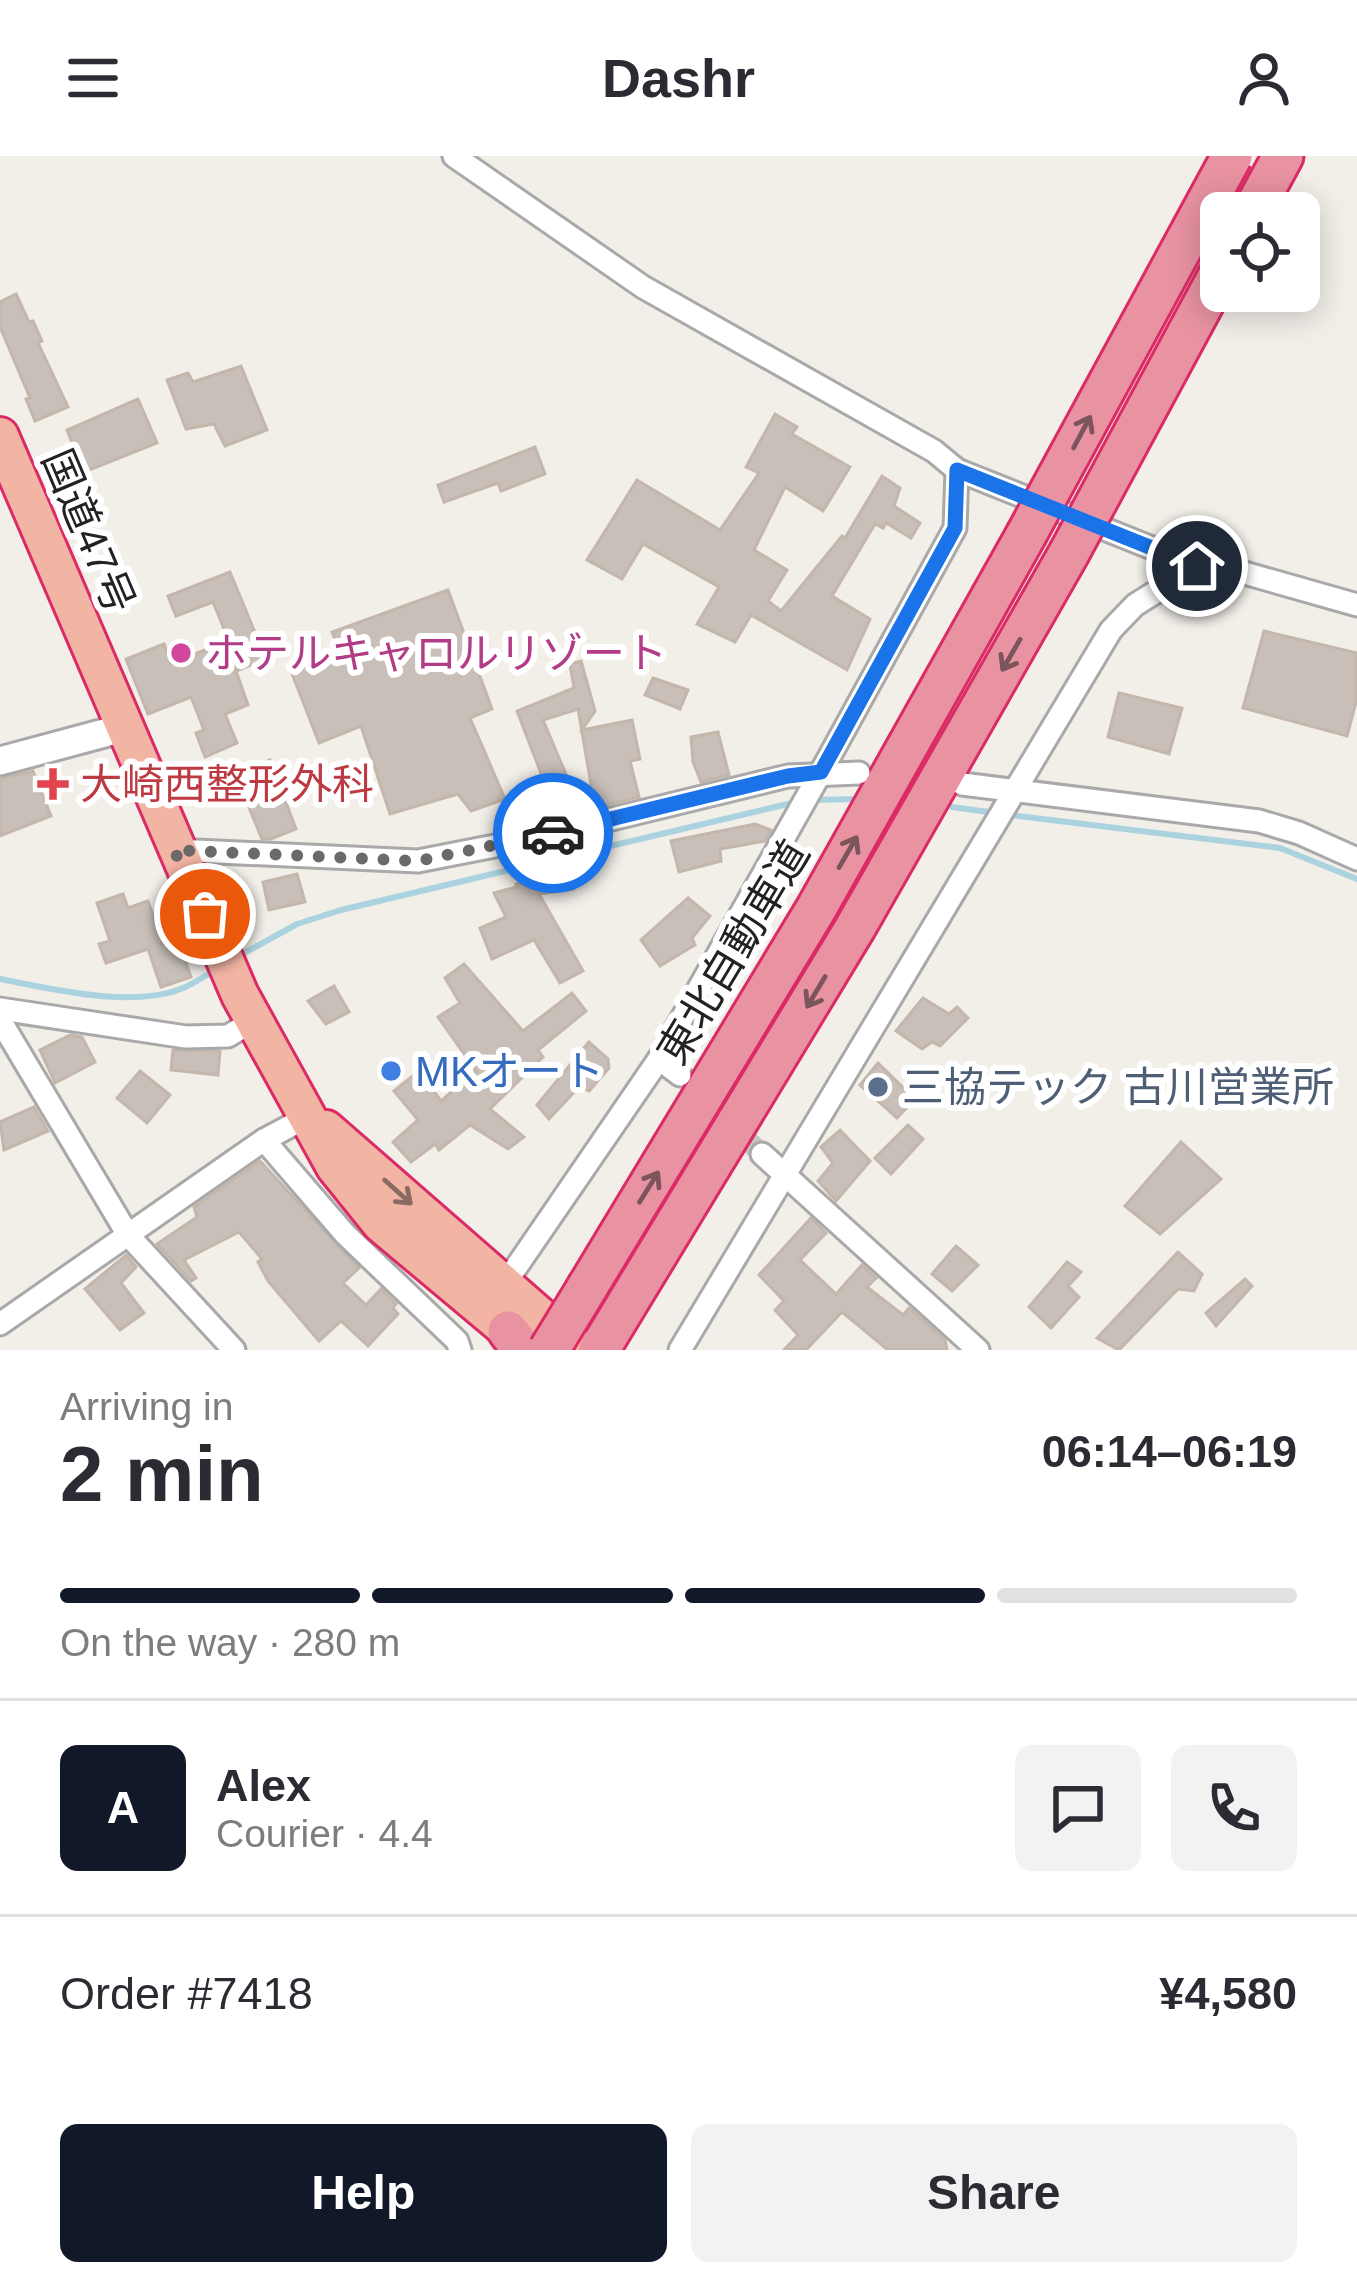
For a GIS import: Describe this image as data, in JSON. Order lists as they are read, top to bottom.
{
  "streets": {
    "highway": ["国道47号", "東北自動車道"]
  },
  "places": {
    "other": ["ホテルキャロルリゾート", "MKオート", "三協テック 古川営業所"],
    "health": ["大崎西整形外科"]
  },
  "page": {
    "header": "Dashr",
    "heading": ["2 min", "Arriving in", "06:14–06:19"],
    "panel": [
      "Alex",
      "Courier · 4.4",
      "Order #7418",
      "¥4,580"
    ],
    "bar": "On the way · 280 m",
    "round": "A",
    "buttons": ["Help", "Share"]
  }
}
